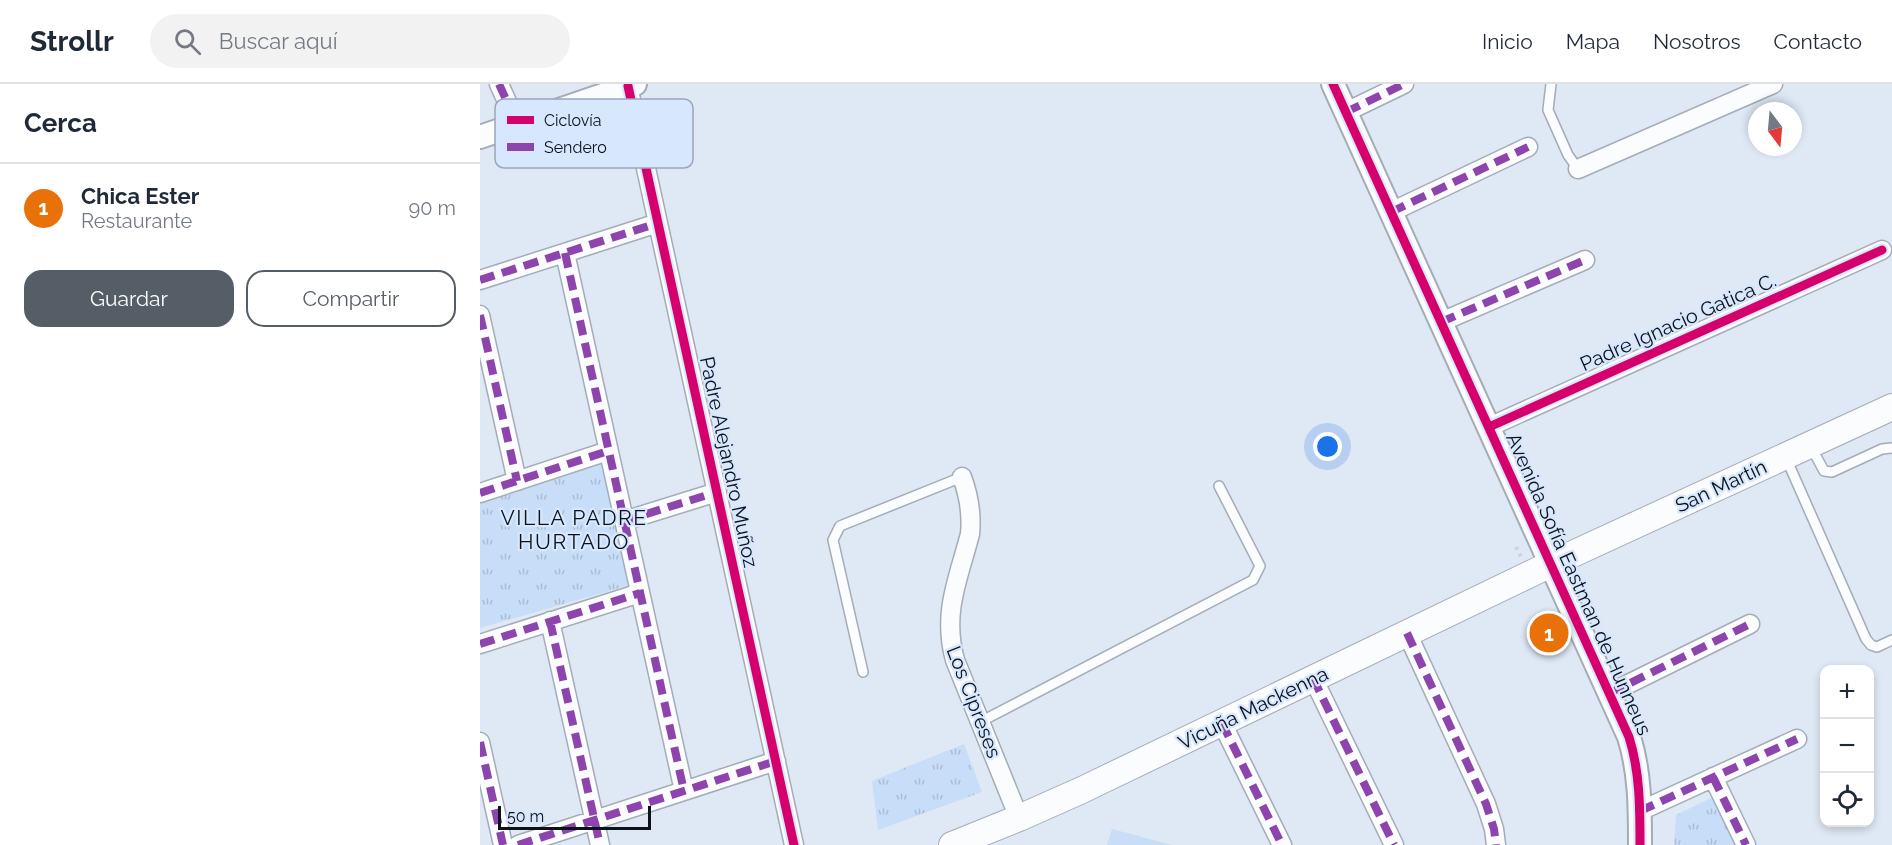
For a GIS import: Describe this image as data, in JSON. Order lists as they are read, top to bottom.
{
  "streets": {
    "main road": ["San Martín", "Vicuña Mackenna"],
    "street": [
      "Padre Ignacio Gatica C.",
      "Padre Alejandro Muñoz",
      "Avenida Sofía Eastman de Hunneus",
      "Los Cipreses"
    ]
  },
  "crossings": [
    ["Padre Ignacio Gatica C.", "Avenida Sofía Eastman de Hunneus"],
    ["San Martín", "Avenida Sofía Eastman de Hunneus"],
    ["San Martín", "Vicuña Mackenna"],
    ["Avenida Sofía Eastman de Hunneus", "Vicuña Mackenna"],
    ["Los Cipreses", "Vicuña Mackenna"]
  ],
  "districts": ["VILLA PADRE HURTADO"],
  "legend": ["Ciclovía", "Sendero"],
  "scale_bar": "50 m",
  "north": "bottom",
  "page": {
    "header": "Strollr",
    "search": "Buscar aquí",
    "nav": [
      "Inicio",
      "Mapa",
      "Nosotros",
      "Contacto"
    ],
    "heading": "Cerca",
    "list": [
      {
        "mark": "1",
        "name": "Chica Ester",
        "note": "Restaurante",
        "value": "90 m"
      }
    ],
    "buttons": ["Guardar", "Compartir"],
    "pins": "1",
    "map_buttons": ["+", "−"],
    "scale": "50 m"
  }
}
